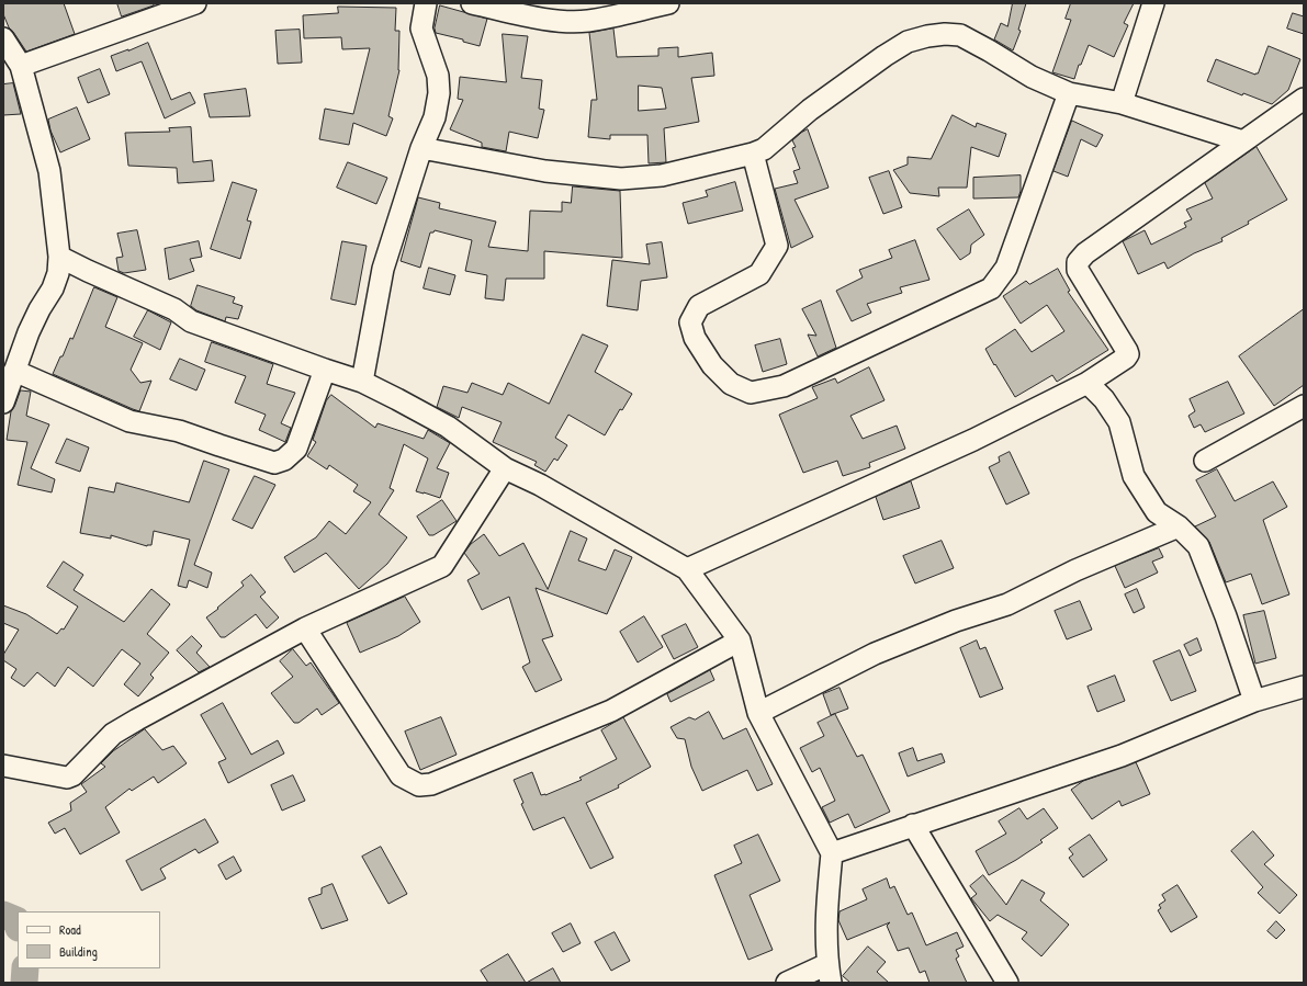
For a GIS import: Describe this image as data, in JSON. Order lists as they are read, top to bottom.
{
  "legend": ["Road", "Building"]
}
